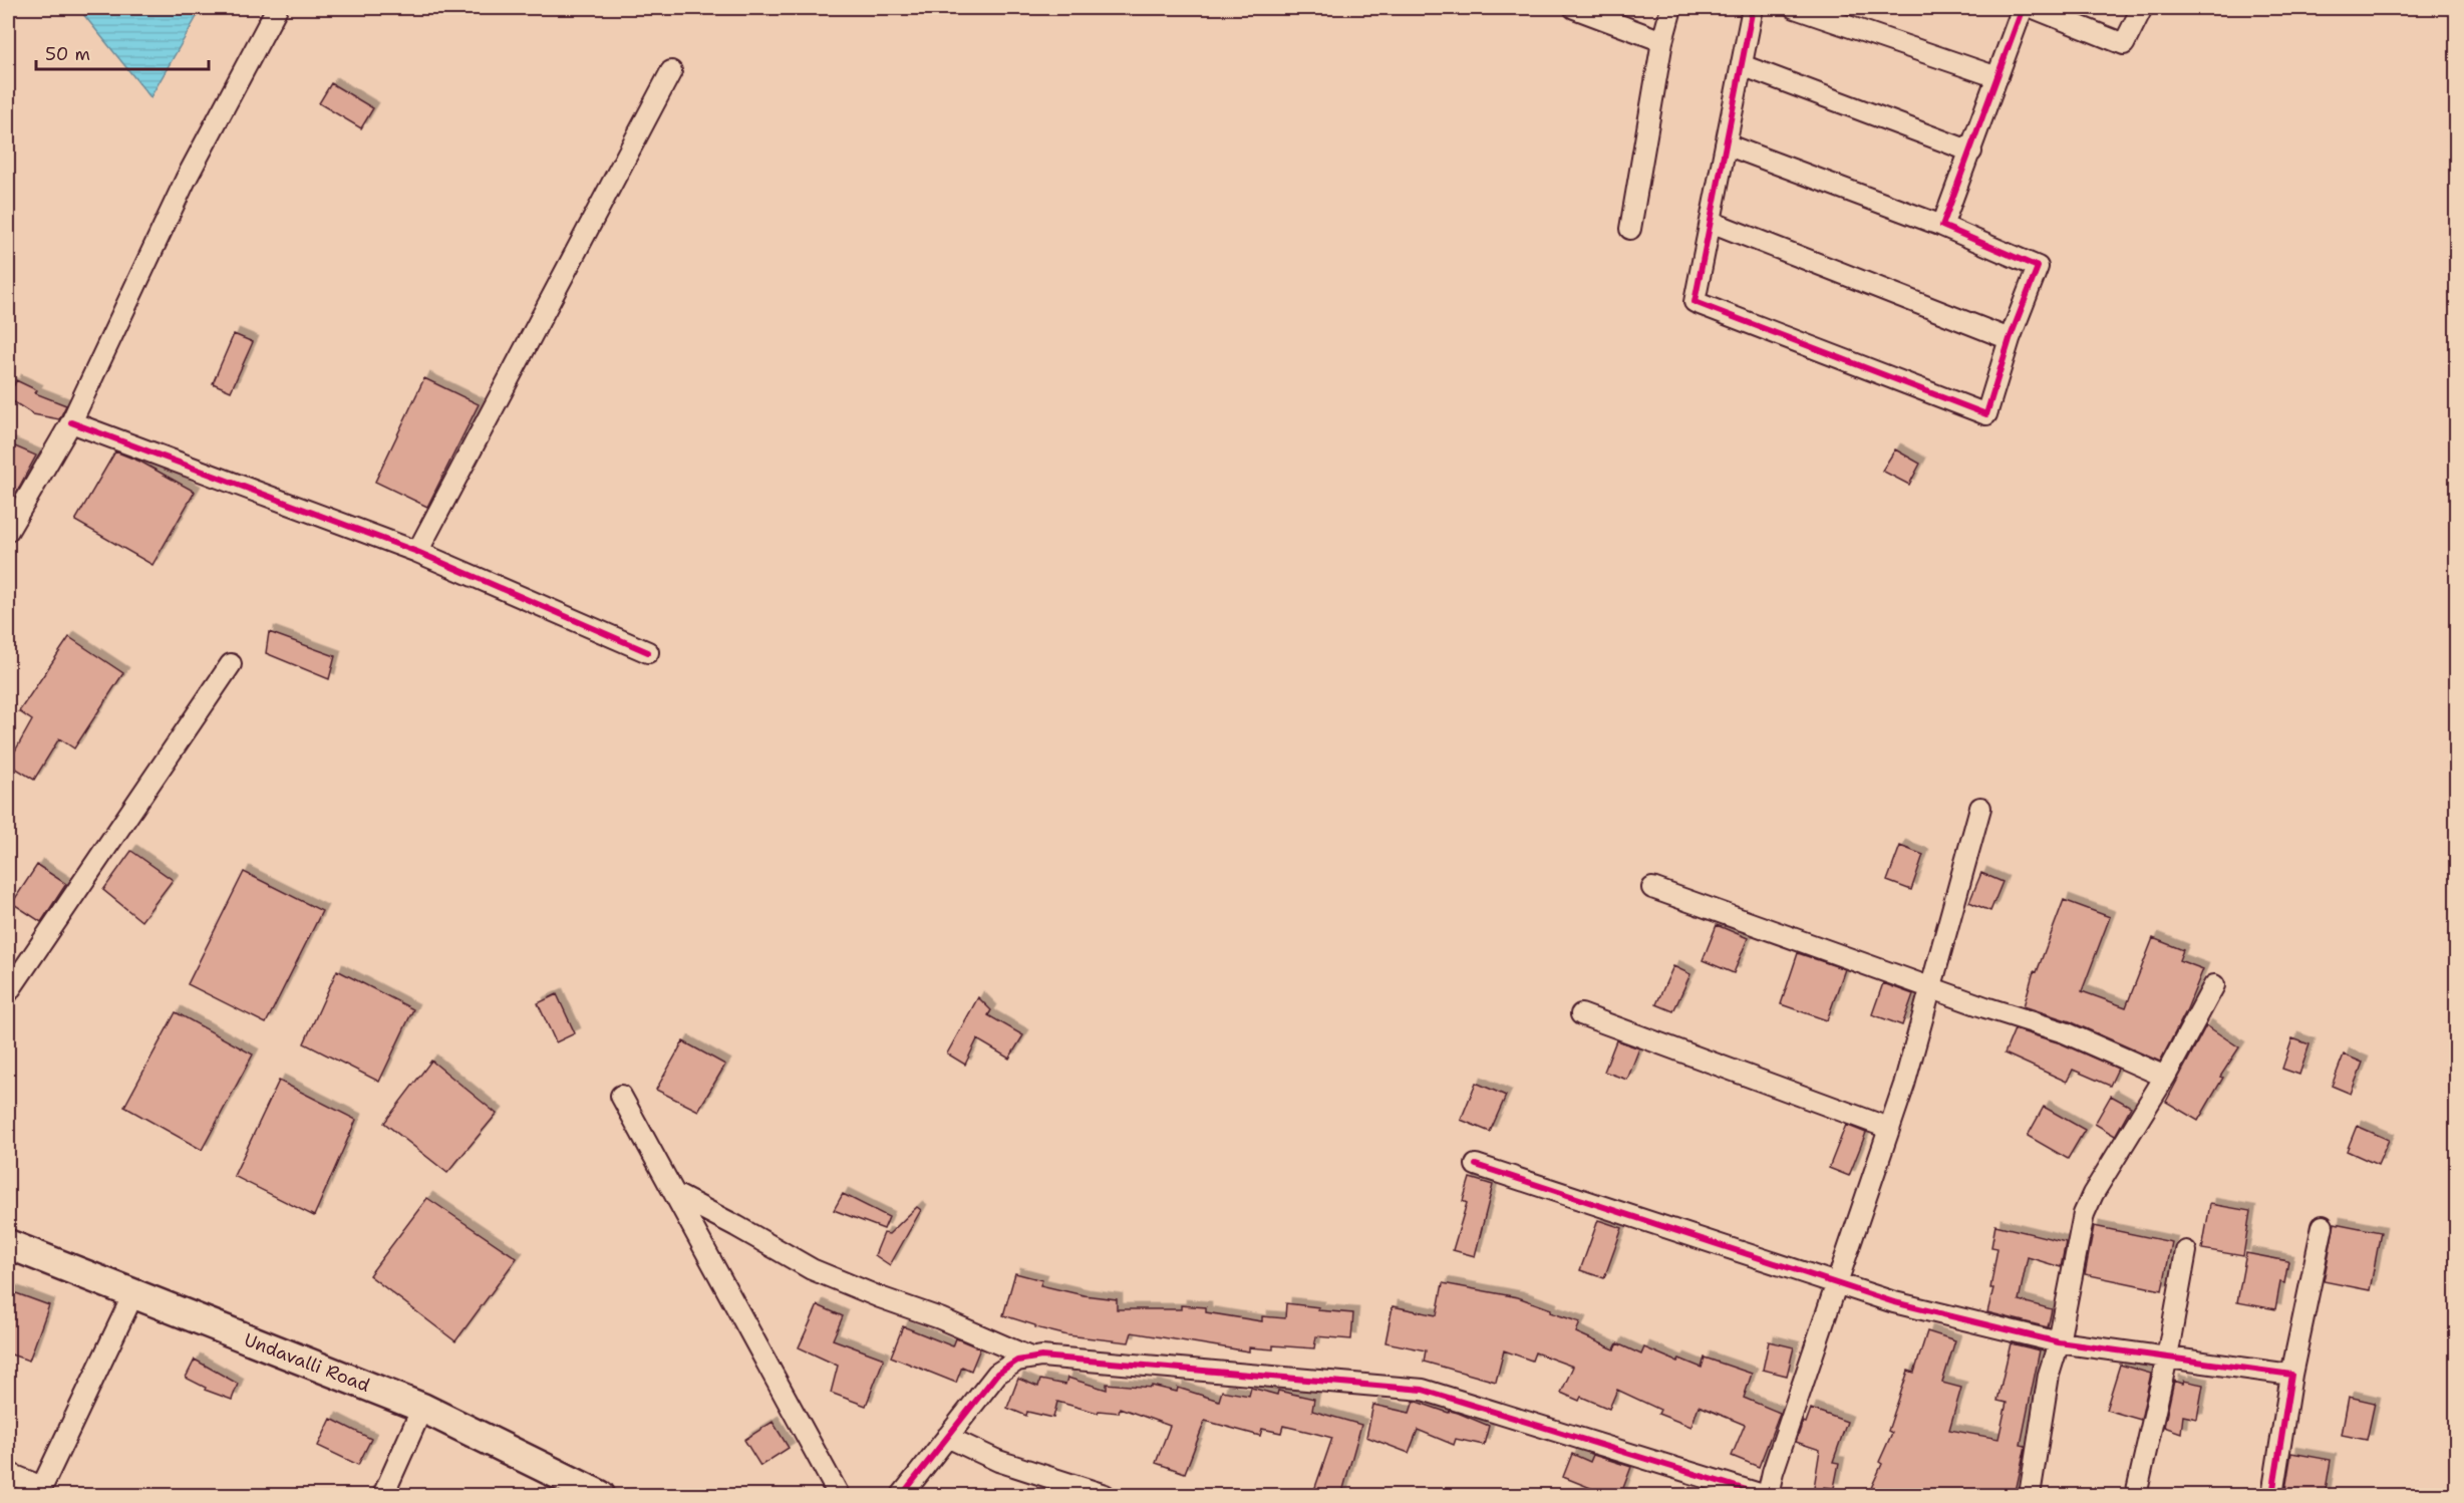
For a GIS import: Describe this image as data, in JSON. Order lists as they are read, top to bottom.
{
  "streets": {
    "main road": ["Undavalli Road"]
  },
  "scale_bar": "50 m"
}
